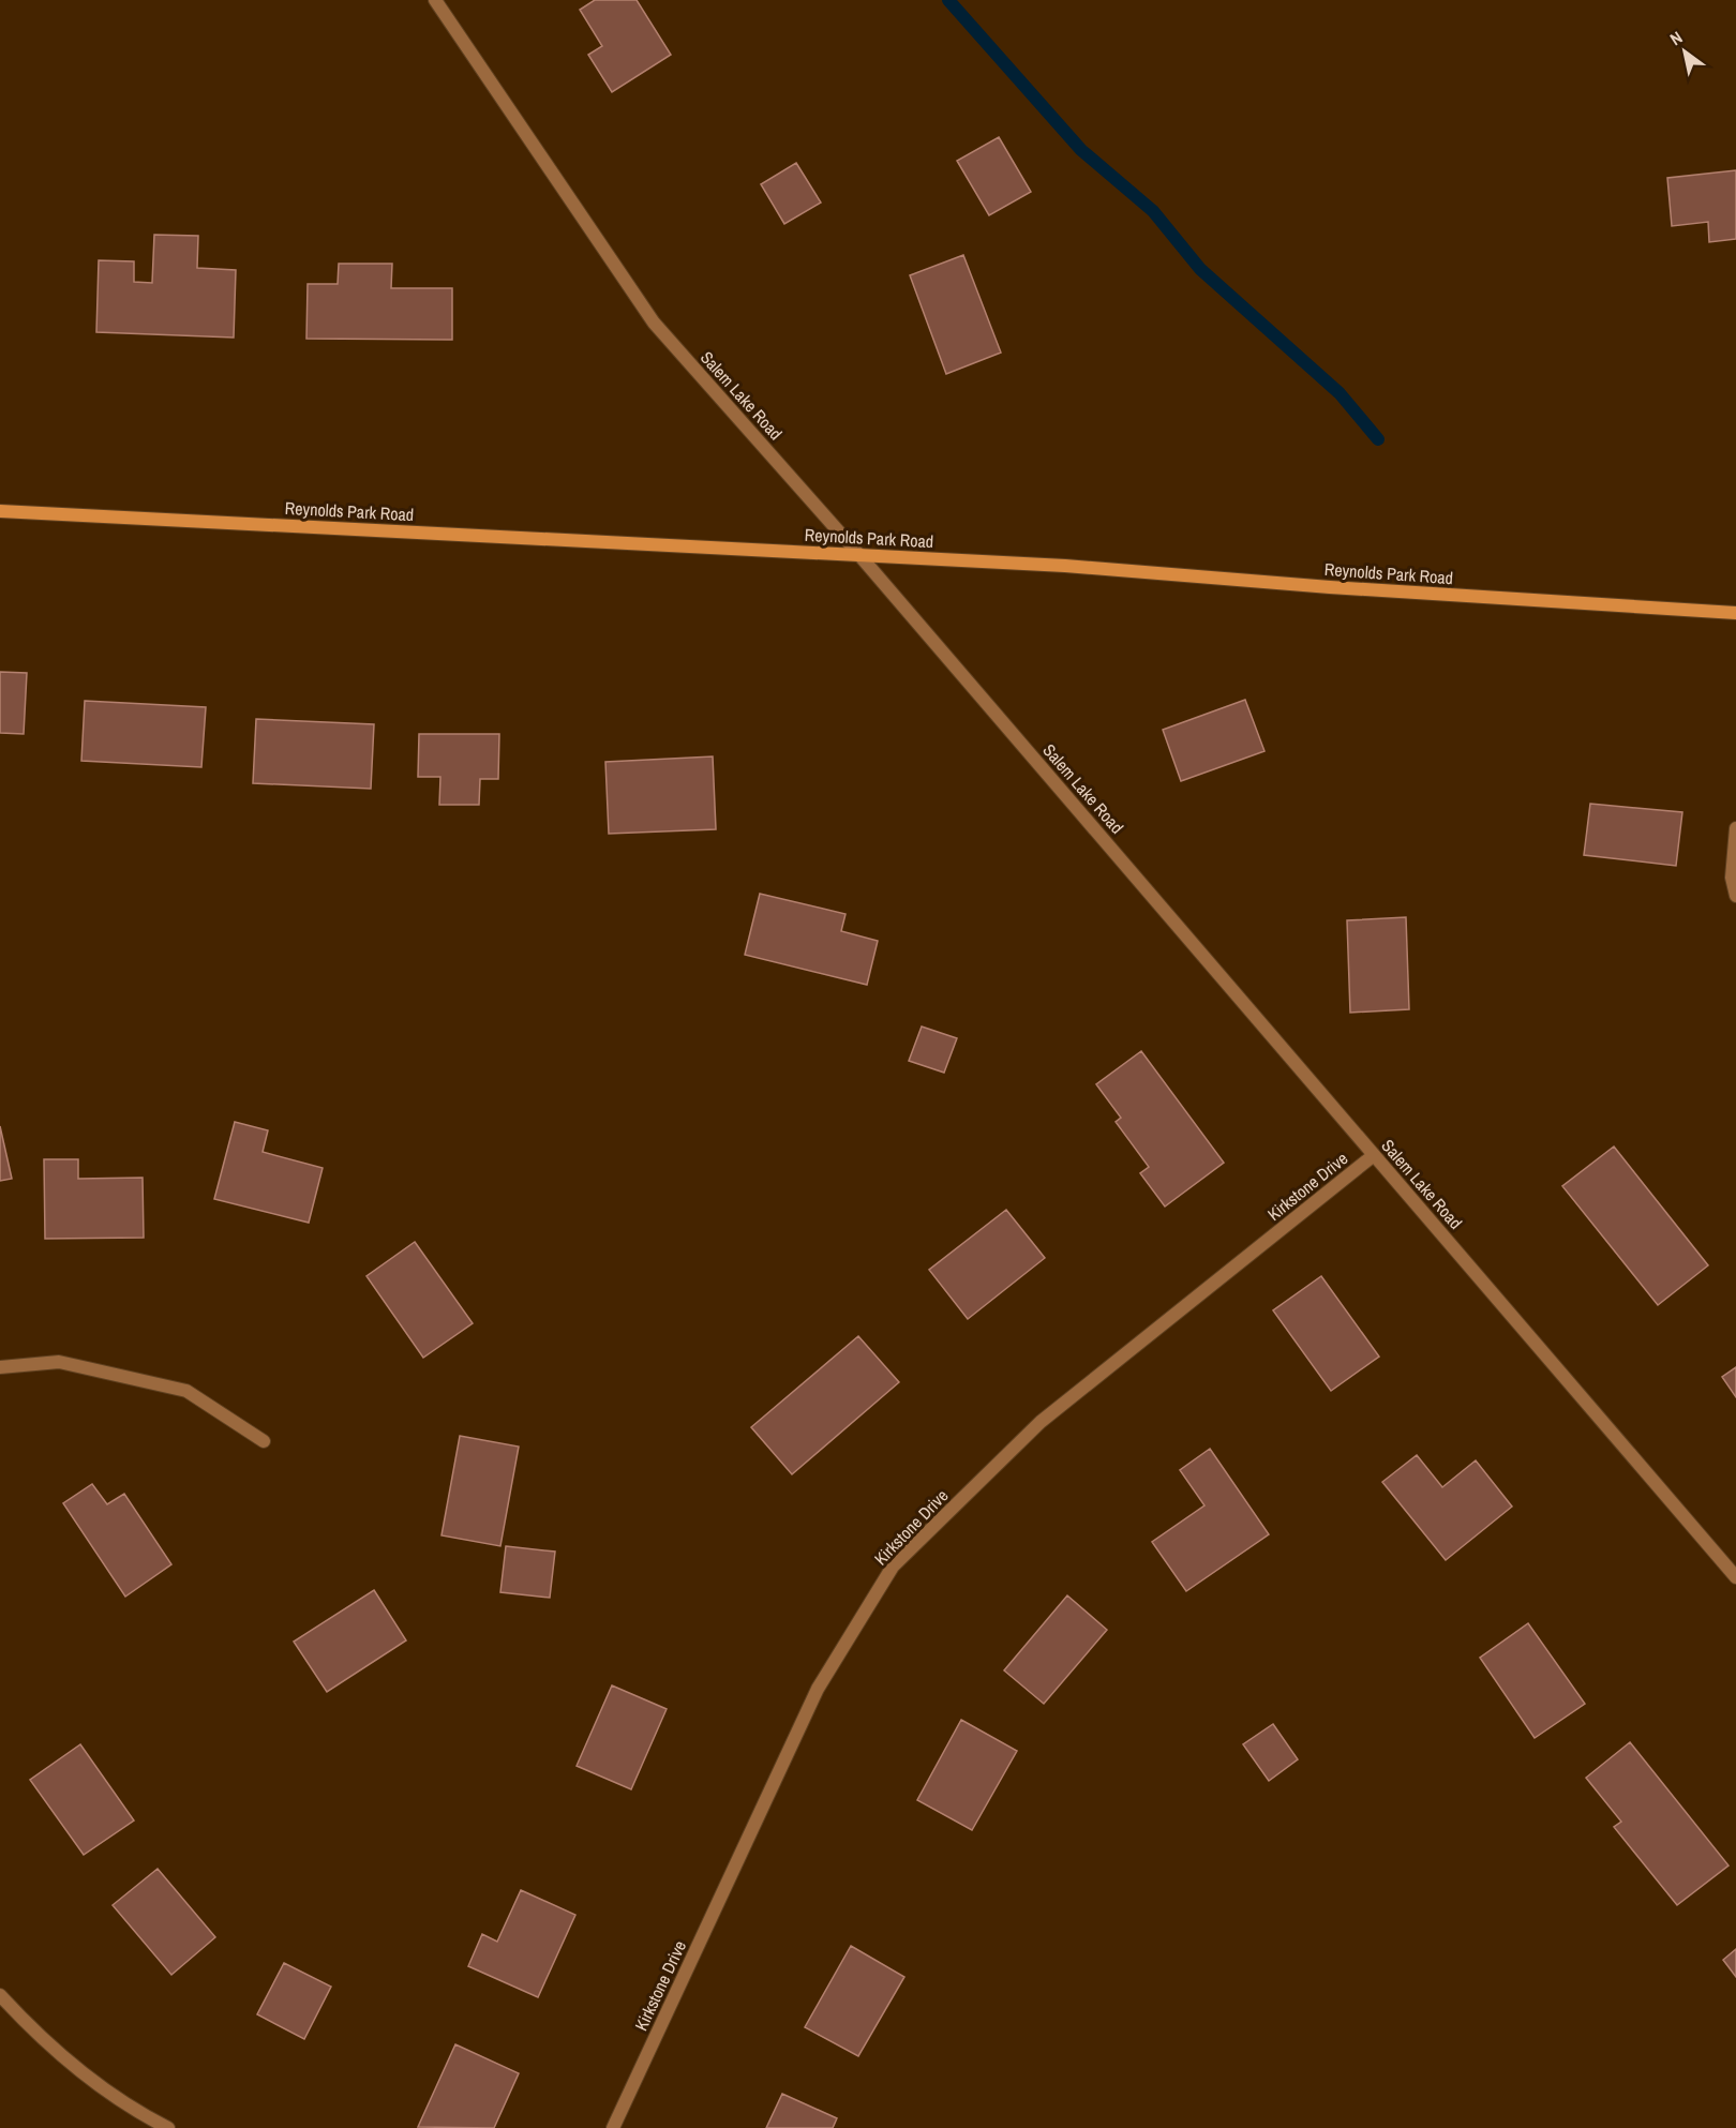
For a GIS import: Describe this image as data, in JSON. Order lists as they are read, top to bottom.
{
  "streets": {
    "main road": ["Reynolds Park Road"],
    "street": ["Salem Lake Road", "Kirkstone Drive"]
  },
  "crossings": [
    ["Salem Lake Road", "Reynolds Park Road"],
    ["Salem Lake Road", "Kirkstone Drive"]
  ],
  "north": "top left"
}
